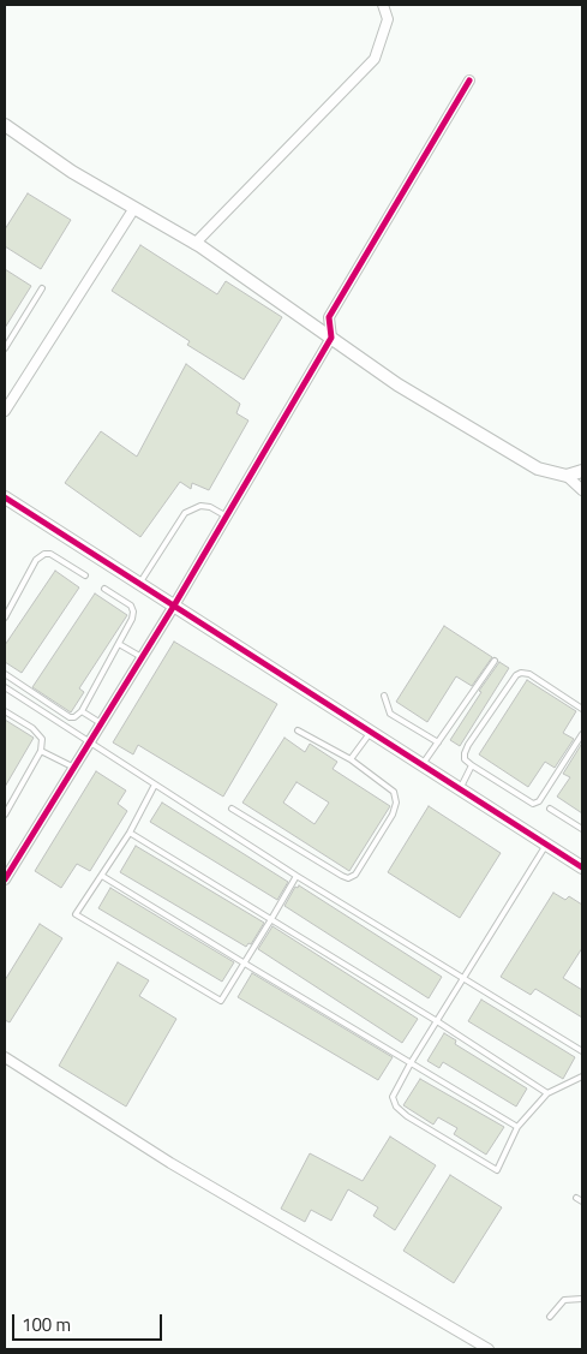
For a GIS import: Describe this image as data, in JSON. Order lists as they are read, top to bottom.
{
  "scale_bar": "100 m"
}
